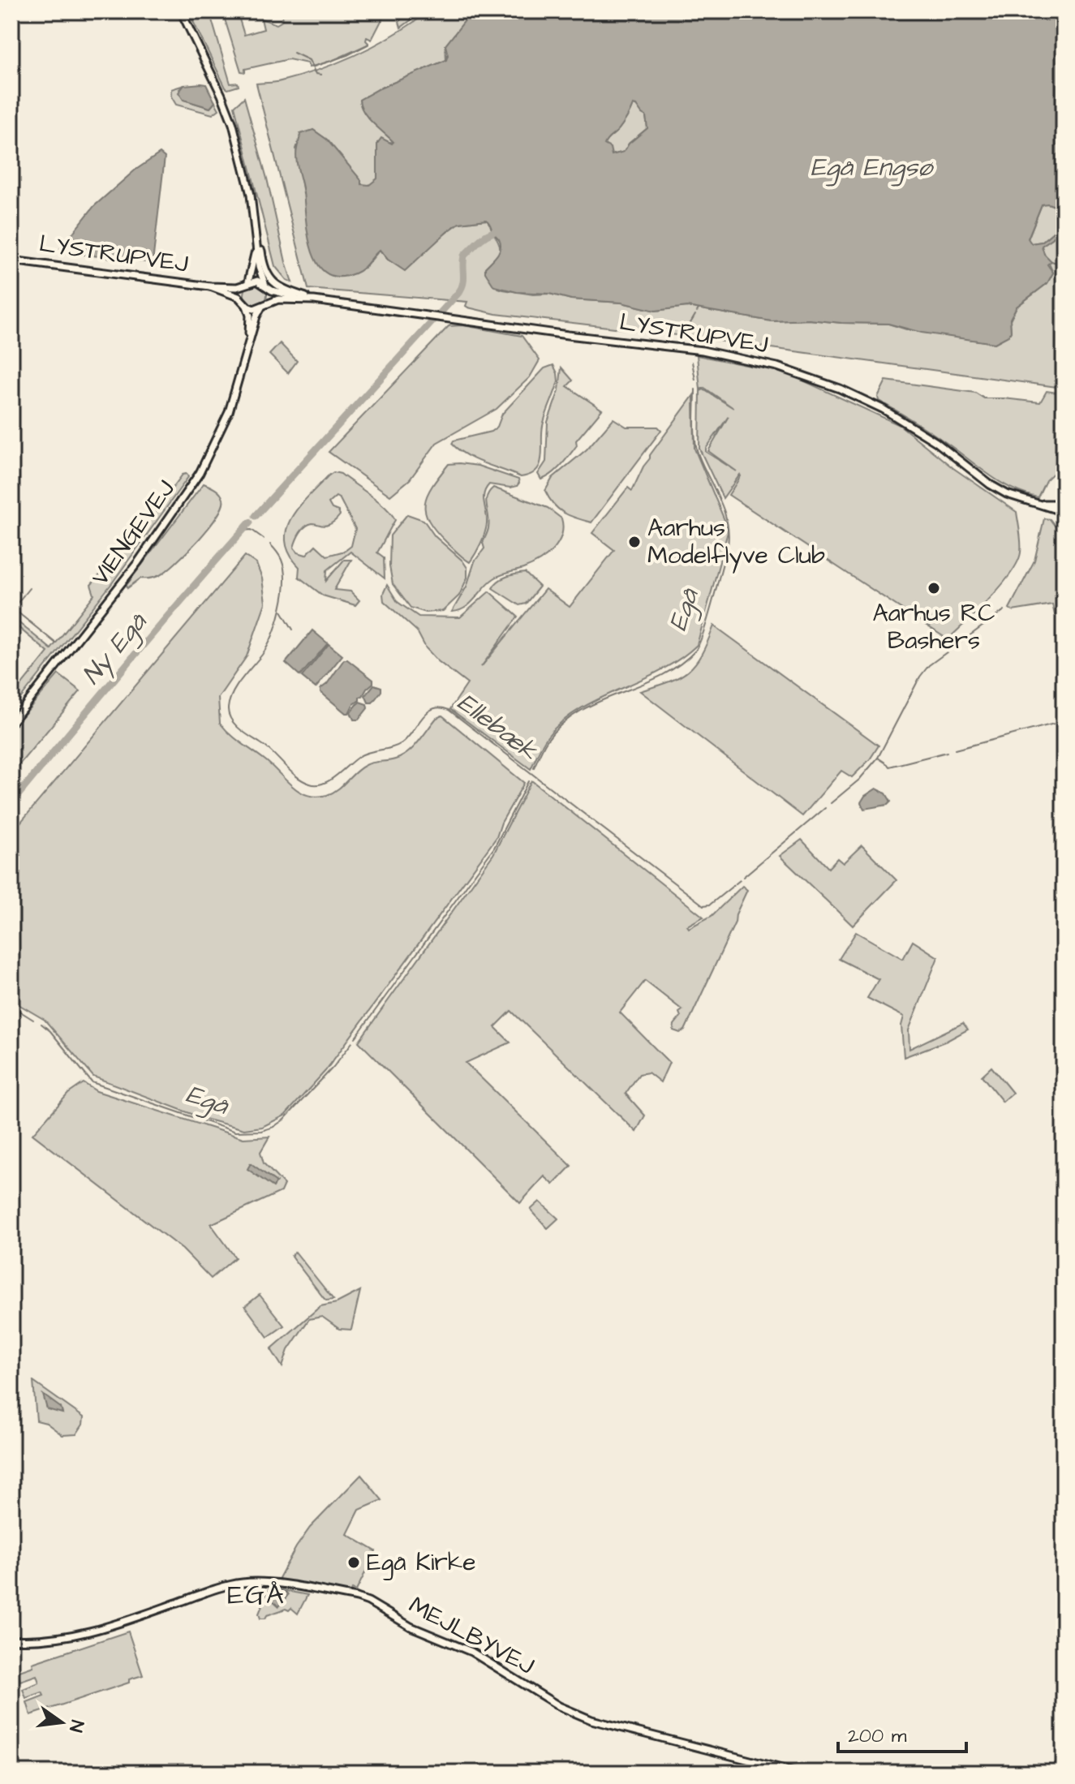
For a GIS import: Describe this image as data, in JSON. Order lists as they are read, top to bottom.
{
  "streets": {
    "street": ["LYSTRUPVEJ", "VIENGEVEJ", "MEJLBYVEJ"]
  },
  "crossings": [
    ["LYSTRUPVEJ", "VIENGEVEJ"]
  ],
  "districts": ["EGÅ"],
  "water": [
    "Egå Engsø",
    "Egå",
    "Ny Egå",
    "Ellebæk"
  ],
  "places": ["Aarhus Modelflyve Club", "Aarhus RC Bashers", "Egå Kirke"],
  "scale_bar": "200 m",
  "north": "right"
}
